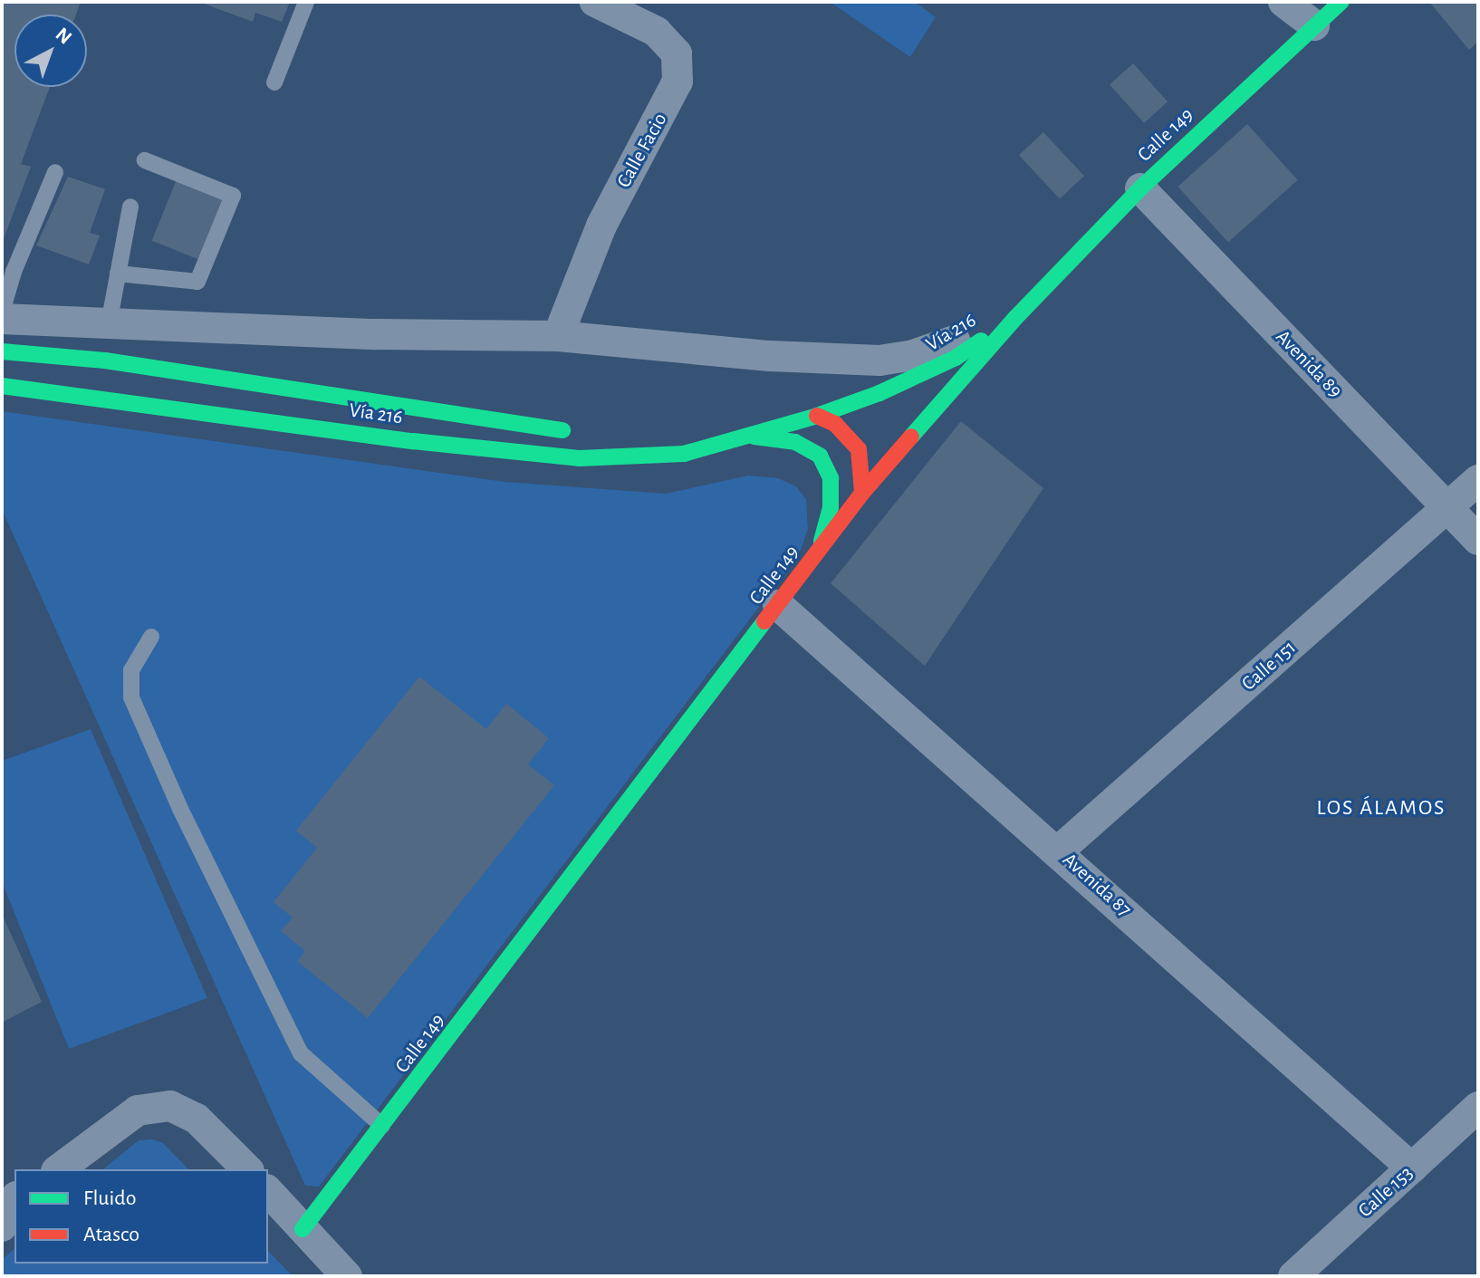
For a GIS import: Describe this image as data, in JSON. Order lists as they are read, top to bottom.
{
  "streets": {
    "main road": ["Calle 149", "Vía 216"],
    "street": [
      "Calle Facio",
      "Avenida 89",
      "Calle 151",
      "Avenida 87",
      "Calle 153"
    ]
  },
  "crossings": [
    ["Calle 149", "Vía 216"],
    ["Calle 149", "Avenida 89"],
    ["Calle 149", "Avenida 87"],
    ["Avenida 89", "Calle 151"],
    ["Calle 151", "Avenida 87"],
    ["Avenida 87", "Calle 153"]
  ],
  "districts": ["LOS ÁLAMOS"],
  "legend": ["Fluido", "Atasco"],
  "north": "top right"
}
